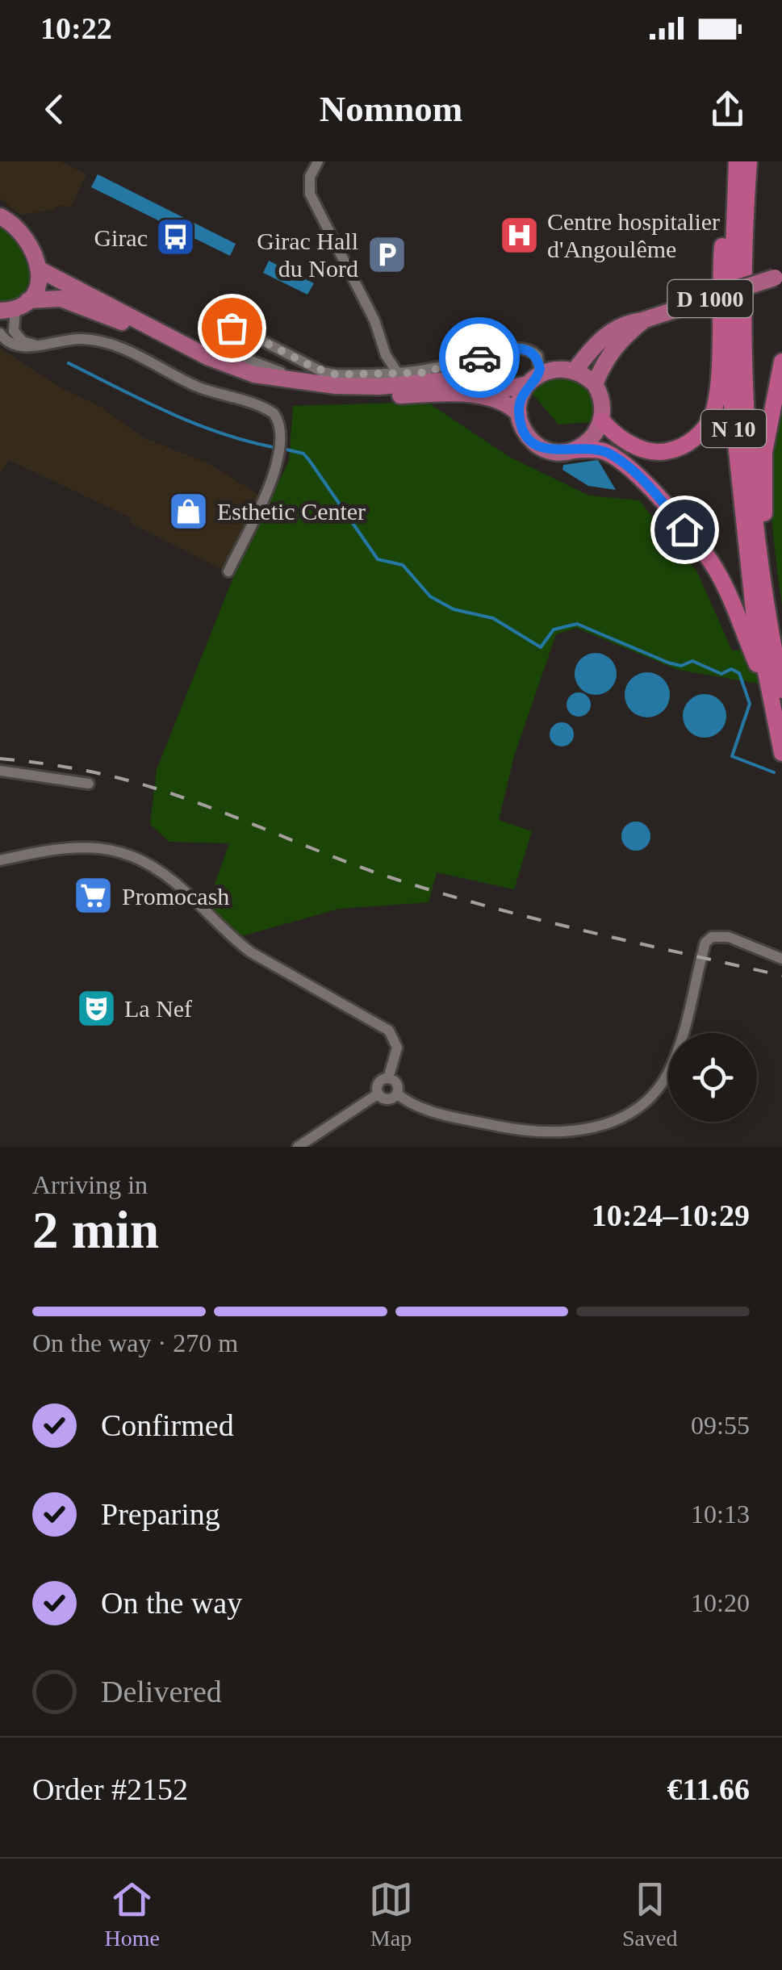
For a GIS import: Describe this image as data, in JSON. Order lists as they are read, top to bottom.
{
  "streets": {
    "highway": ["N 10"],
    "main road": ["D 1000"]
  },
  "places": {
    "hospital": ["Centre hospitalier d'Angoulême"],
    "bus stop": ["Girac"],
    "parking": ["Girac Hall du Nord"],
    "shop": ["Esthetic Center"],
    "supermarket": ["Promocash"],
    "theatre": ["La Nef"]
  },
  "page": {
    "status": "10:22",
    "header": "Nomnom",
    "heading": ["2 min", "Arriving in", "10:24–10:29"],
    "panel": ["Order #2152", "€11.66"],
    "bar": "On the way · 270 m",
    "list": [
      ["Confirmed", "09:55"],
      ["Preparing", "10:13"],
      ["On the way", "10:20"],
      "Delivered"
    ],
    "tabs": ["Home", "Map", "Saved"]
  }
}
